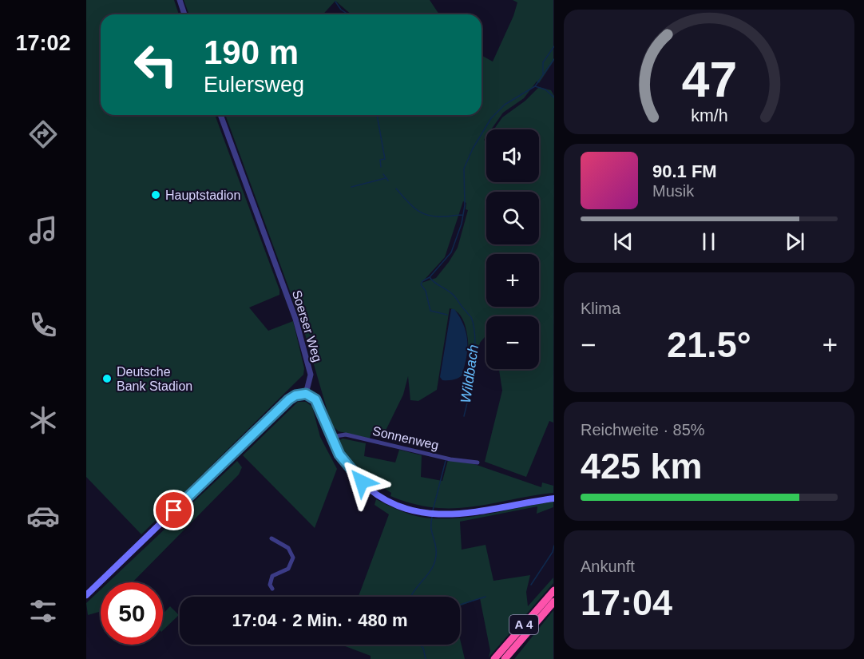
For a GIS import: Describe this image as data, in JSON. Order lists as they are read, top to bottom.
{
  "streets": {
    "highway": ["A 4"],
    "street": ["Soerser Weg", "Sonnenweg"]
  },
  "water": ["Wildbach"],
  "places": ["Hauptstadion", "Deutsche Bank Stadion"],
  "page": {
    "tabs": "17:02",
    "turn": ["190 m", "Eulersweg"],
    "map_buttons": ["+", "−"],
    "song": ["90.1 FM", "Musik"],
    "tile": [
      "Klima",
      ["Reichweite · 85%", "425 km"],
      ["Ankunft", "17:04"]
    ],
    "heat": ["−", "21.5°", "+"],
    "limit": "50",
    "trip": "17:04 · 2 Min. · 480 m",
    "gauge": ["47", "km/h"]
  }
}
